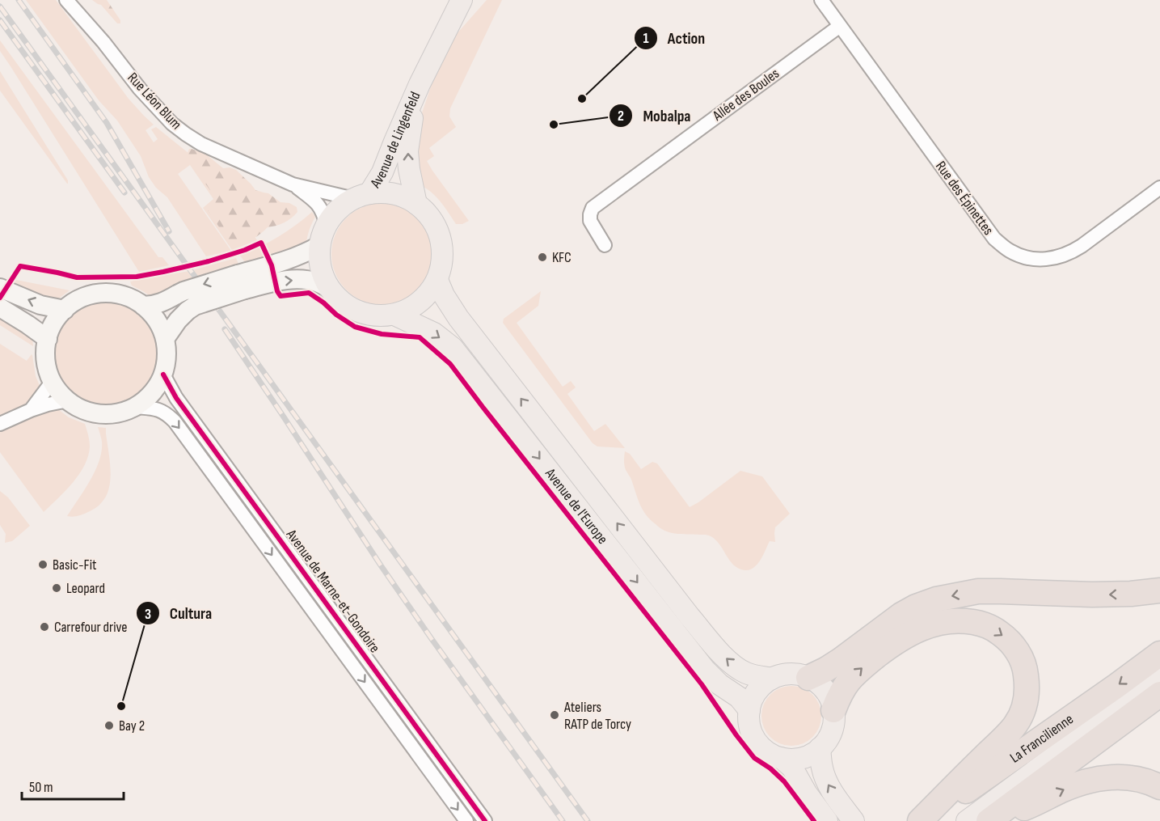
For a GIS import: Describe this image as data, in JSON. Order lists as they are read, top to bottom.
{
  "streets": {
    "highway": ["La Francilienne"],
    "main road": ["Avenue de Lingenfeld", "Avenue de l'Europe"],
    "street": [
      "Allée des Boules",
      "Rue Léon Blum",
      "Rue des Épinettes",
      "Avenue de Marne-et-Gondoire"
    ]
  },
  "crossings": [
    ["Allée des Boules", "Rue des Épinettes"],
    ["Rue Léon Blum", "Avenue de Lingenfeld"],
    ["Rue Léon Blum", "Avenue de l'Europe"],
    ["Avenue de Lingenfeld", "Avenue de l'Europe"]
  ],
  "places": [
    "Action",
    "Mobalpa",
    "KFC",
    "Basic-Fit",
    "Leopard",
    "Carrefour drive",
    "Cultura",
    "Ateliers RATP de Torcy",
    "Bay 2"
  ],
  "scale_bar": "50 m"
}
